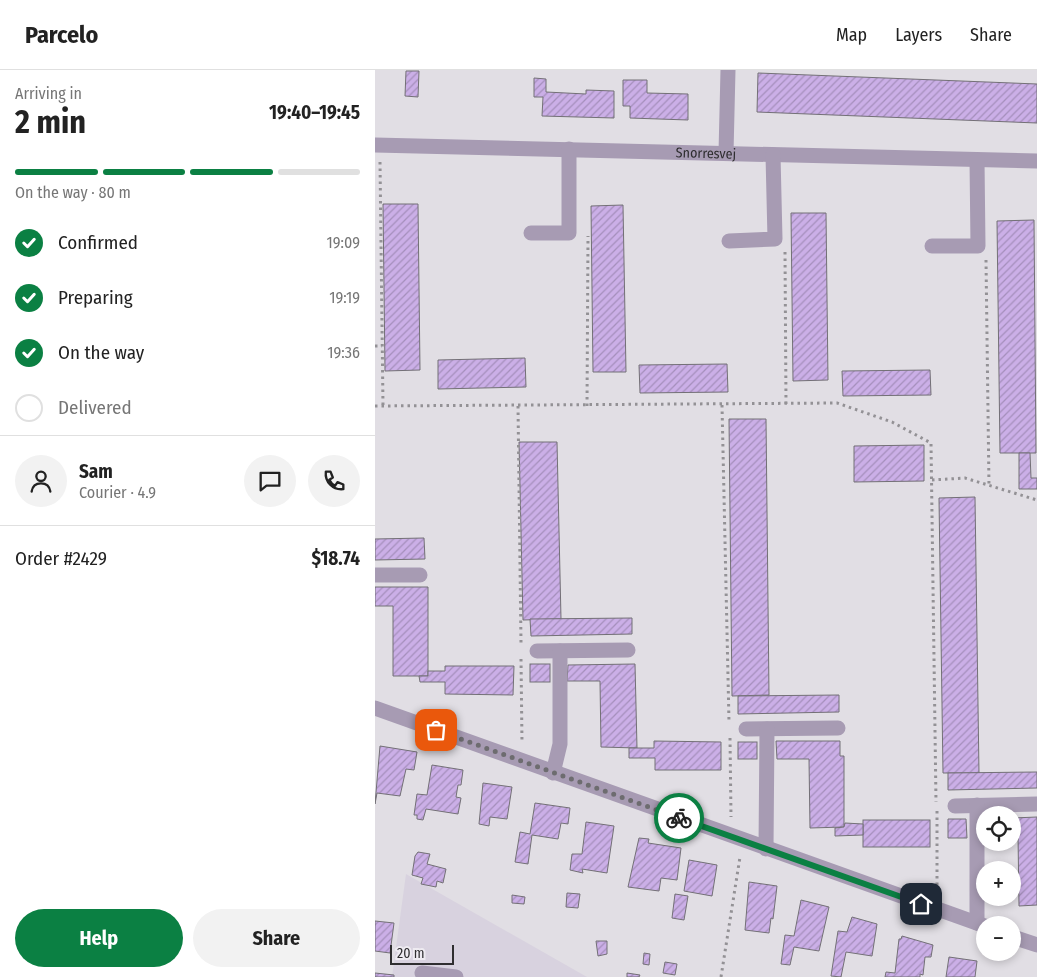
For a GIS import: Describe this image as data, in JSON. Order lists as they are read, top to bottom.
{
  "streets": {
    "street": ["Snorresvej"]
  },
  "scale_bar": "20 m",
  "page": {
    "header": "Parcelo",
    "nav": ["Map", "Layers", "Share"],
    "heading": ["2 min", "Arriving in", "19:40–19:45"],
    "panel": [
      "Sam",
      "Courier · 4.9",
      "Order #2429",
      "$18.74"
    ],
    "bar": "On the way · 80 m",
    "list": [
      ["Confirmed", "19:09"],
      ["Preparing", "19:19"],
      ["On the way", "19:36"],
      "Delivered"
    ],
    "map_buttons": ["+", "−"],
    "buttons": ["Help", "Share"],
    "scale": "20 m"
  }
}
